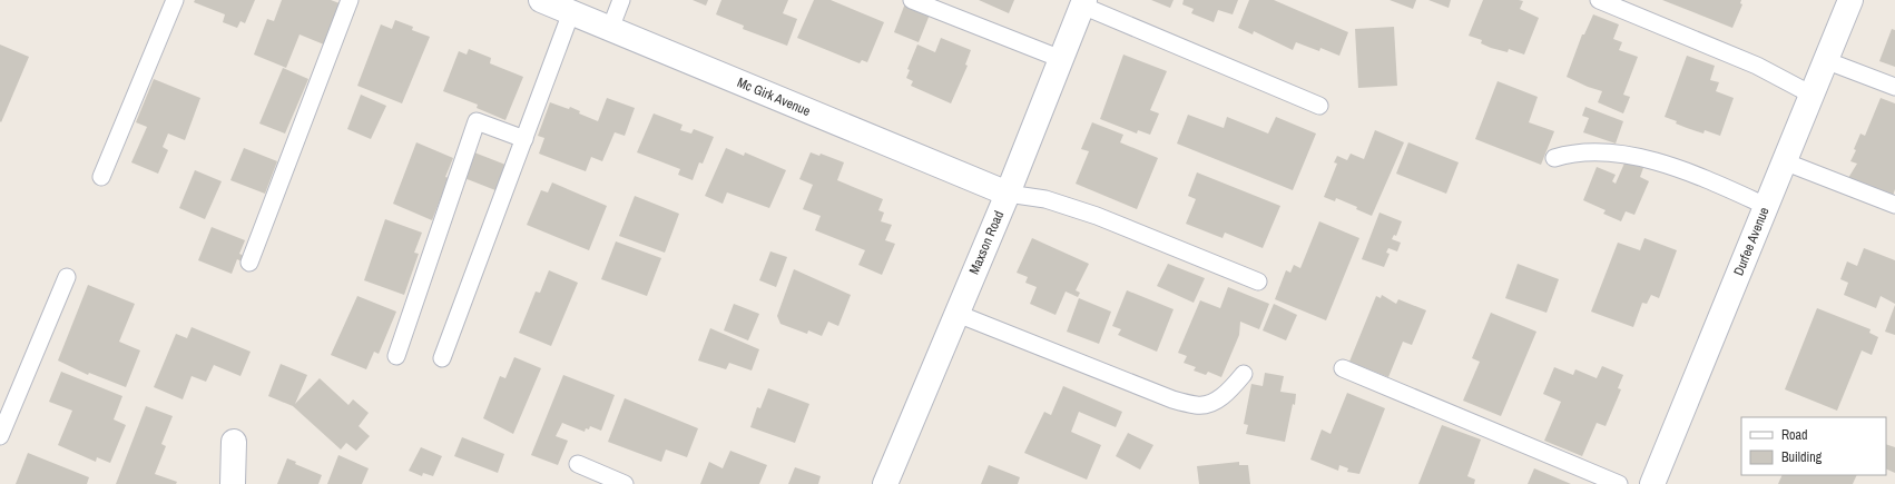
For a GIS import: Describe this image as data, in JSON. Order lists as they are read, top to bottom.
{
  "streets": {
    "street": ["Mc Girk Avenue", "Durfee Avenue", "Maxson Road"]
  },
  "crossings": [
    ["Mc Girk Avenue", "Maxson Road"]
  ],
  "legend": ["Road", "Building"]
}
